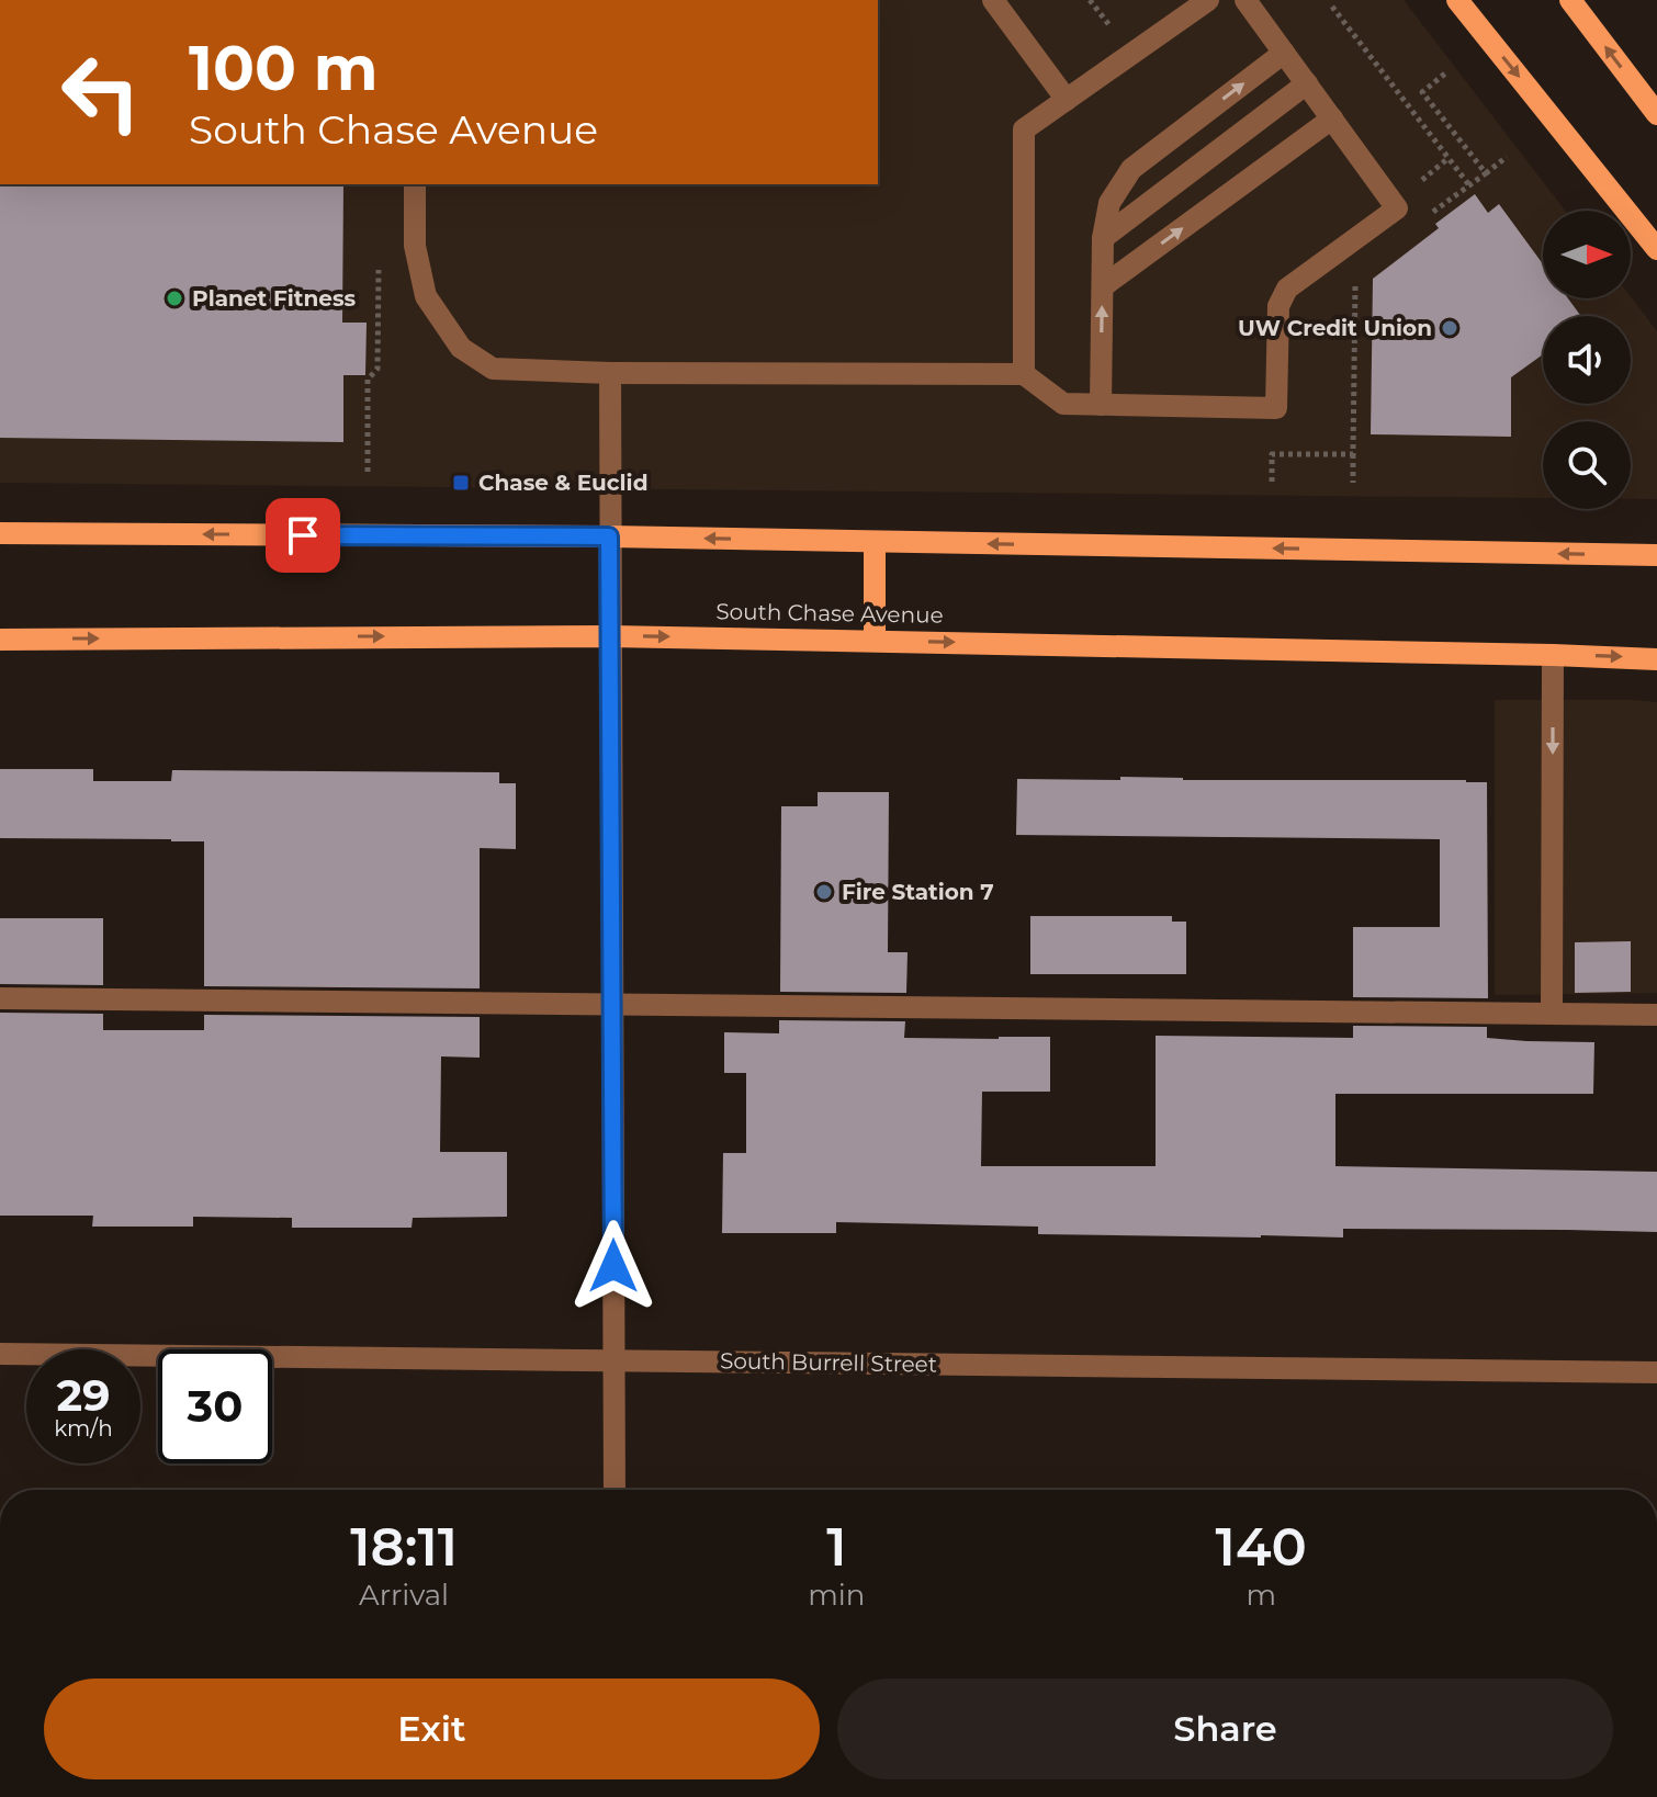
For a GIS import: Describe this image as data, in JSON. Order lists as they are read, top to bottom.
{
  "streets": {
    "main road": ["South Chase Avenue"],
    "street": ["South Burrell Street"]
  },
  "places": {
    "other": ["Planet Fitness", "UW Credit Union", "Fire Station 7"],
    "transit": ["Chase & Euclid"]
  },
  "north": "right",
  "page": {
    "turn": ["100 m", "South Chase Avenue"],
    "speed": "29 km/h",
    "limit": "30",
    "eta": [
      "18:11",
      "Arrival",
      "1",
      "min",
      "140",
      "m"
    ],
    "buttons": ["Exit", "Share"]
  }
}
